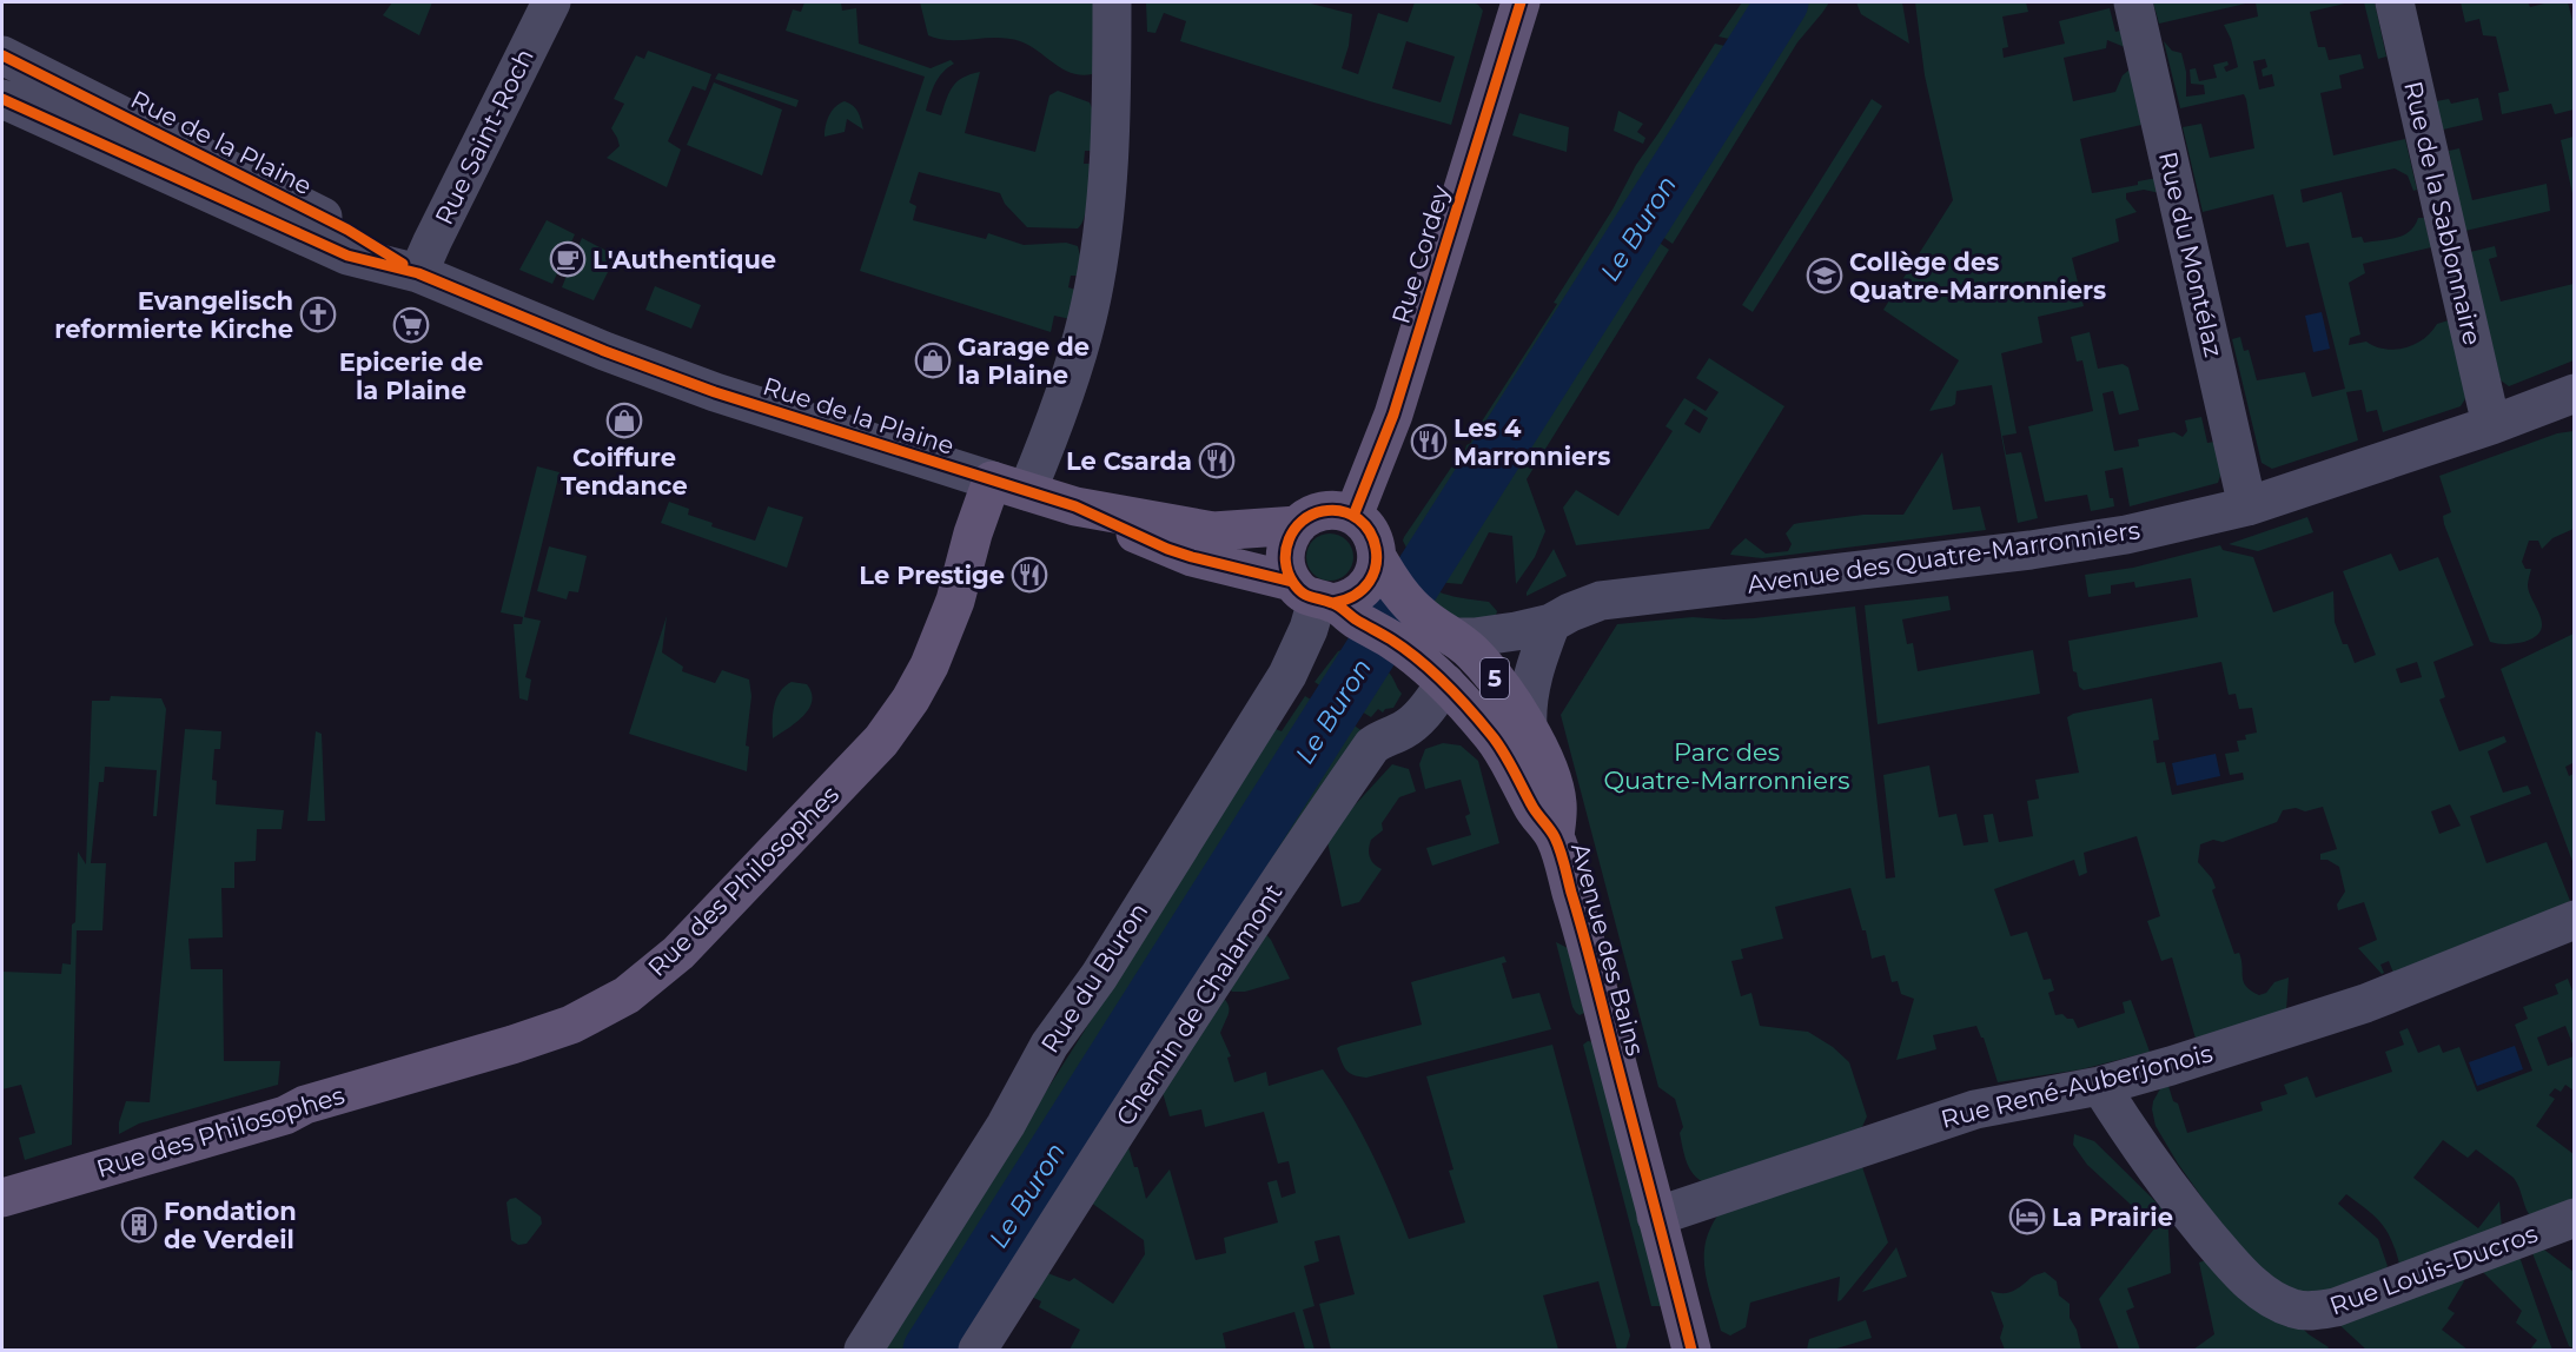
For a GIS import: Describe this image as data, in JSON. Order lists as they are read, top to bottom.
{
  "streets": {
    "main road": [
      "Rue de la Plaine",
      "Rue Cordey",
      "5",
      "Rue des Philosophes",
      "Avenue des Bains"
    ],
    "street": [
      "Rue Saint-Roch",
      "Rue de la Sablonnaire",
      "Rue du Montélaz",
      "Avenue des Quatre-Marronniers",
      "Rue du Buron",
      "Chemin de Chalamont",
      "Rue René-Auberjonois",
      "Rue Louis-Ducros"
    ]
  },
  "crossings": [
    ["Rue Saint-Roch", "Rue de la Plaine"],
    ["Rue de la Plaine", "Rue Cordey"],
    ["Rue de la Plaine", "Rue des Philosophes"],
    ["Rue de la Plaine", "Avenue des Bains"],
    ["Rue de la Plaine", "Rue du Buron"],
    ["Rue de la Sablonnaire", "Avenue des Quatre-Marronniers"],
    ["Rue Cordey", "Avenue des Bains"],
    ["Rue Cordey", "Rue du Buron"],
    ["Rue du Montélaz", "Avenue des Quatre-Marronniers"],
    ["Avenue des Quatre-Marronniers", "Avenue des Bains"],
    ["Avenue des Quatre-Marronniers", "Chemin de Chalamont"],
    ["Avenue des Bains", "Rue du Buron"],
    ["Avenue des Bains", "Chemin de Chalamont"],
    ["Avenue des Bains", "Rue René-Auberjonois"],
    ["Rue René-Auberjonois", "Rue Louis-Ducros"]
  ],
  "water": ["Le Buron"],
  "parks": ["Parc des Quatre-Marronniers"],
  "places": {
    "cafe": ["L'Authentique"],
    "school or university": ["Collège des Quatre-Marronniers"],
    "church": ["Evangelisch reformierte Kirche"],
    "supermarket": ["Epicerie de la Plaine"],
    "shop": ["Garage de la Plaine", "Coiffure Tendance"],
    "restaurant": ["Les 4 Marronniers", "Le Csarda", "Le Prestige"],
    "hotel": ["La Prairie"],
    "building": ["Fondation de Verdeil"]
  }
}
